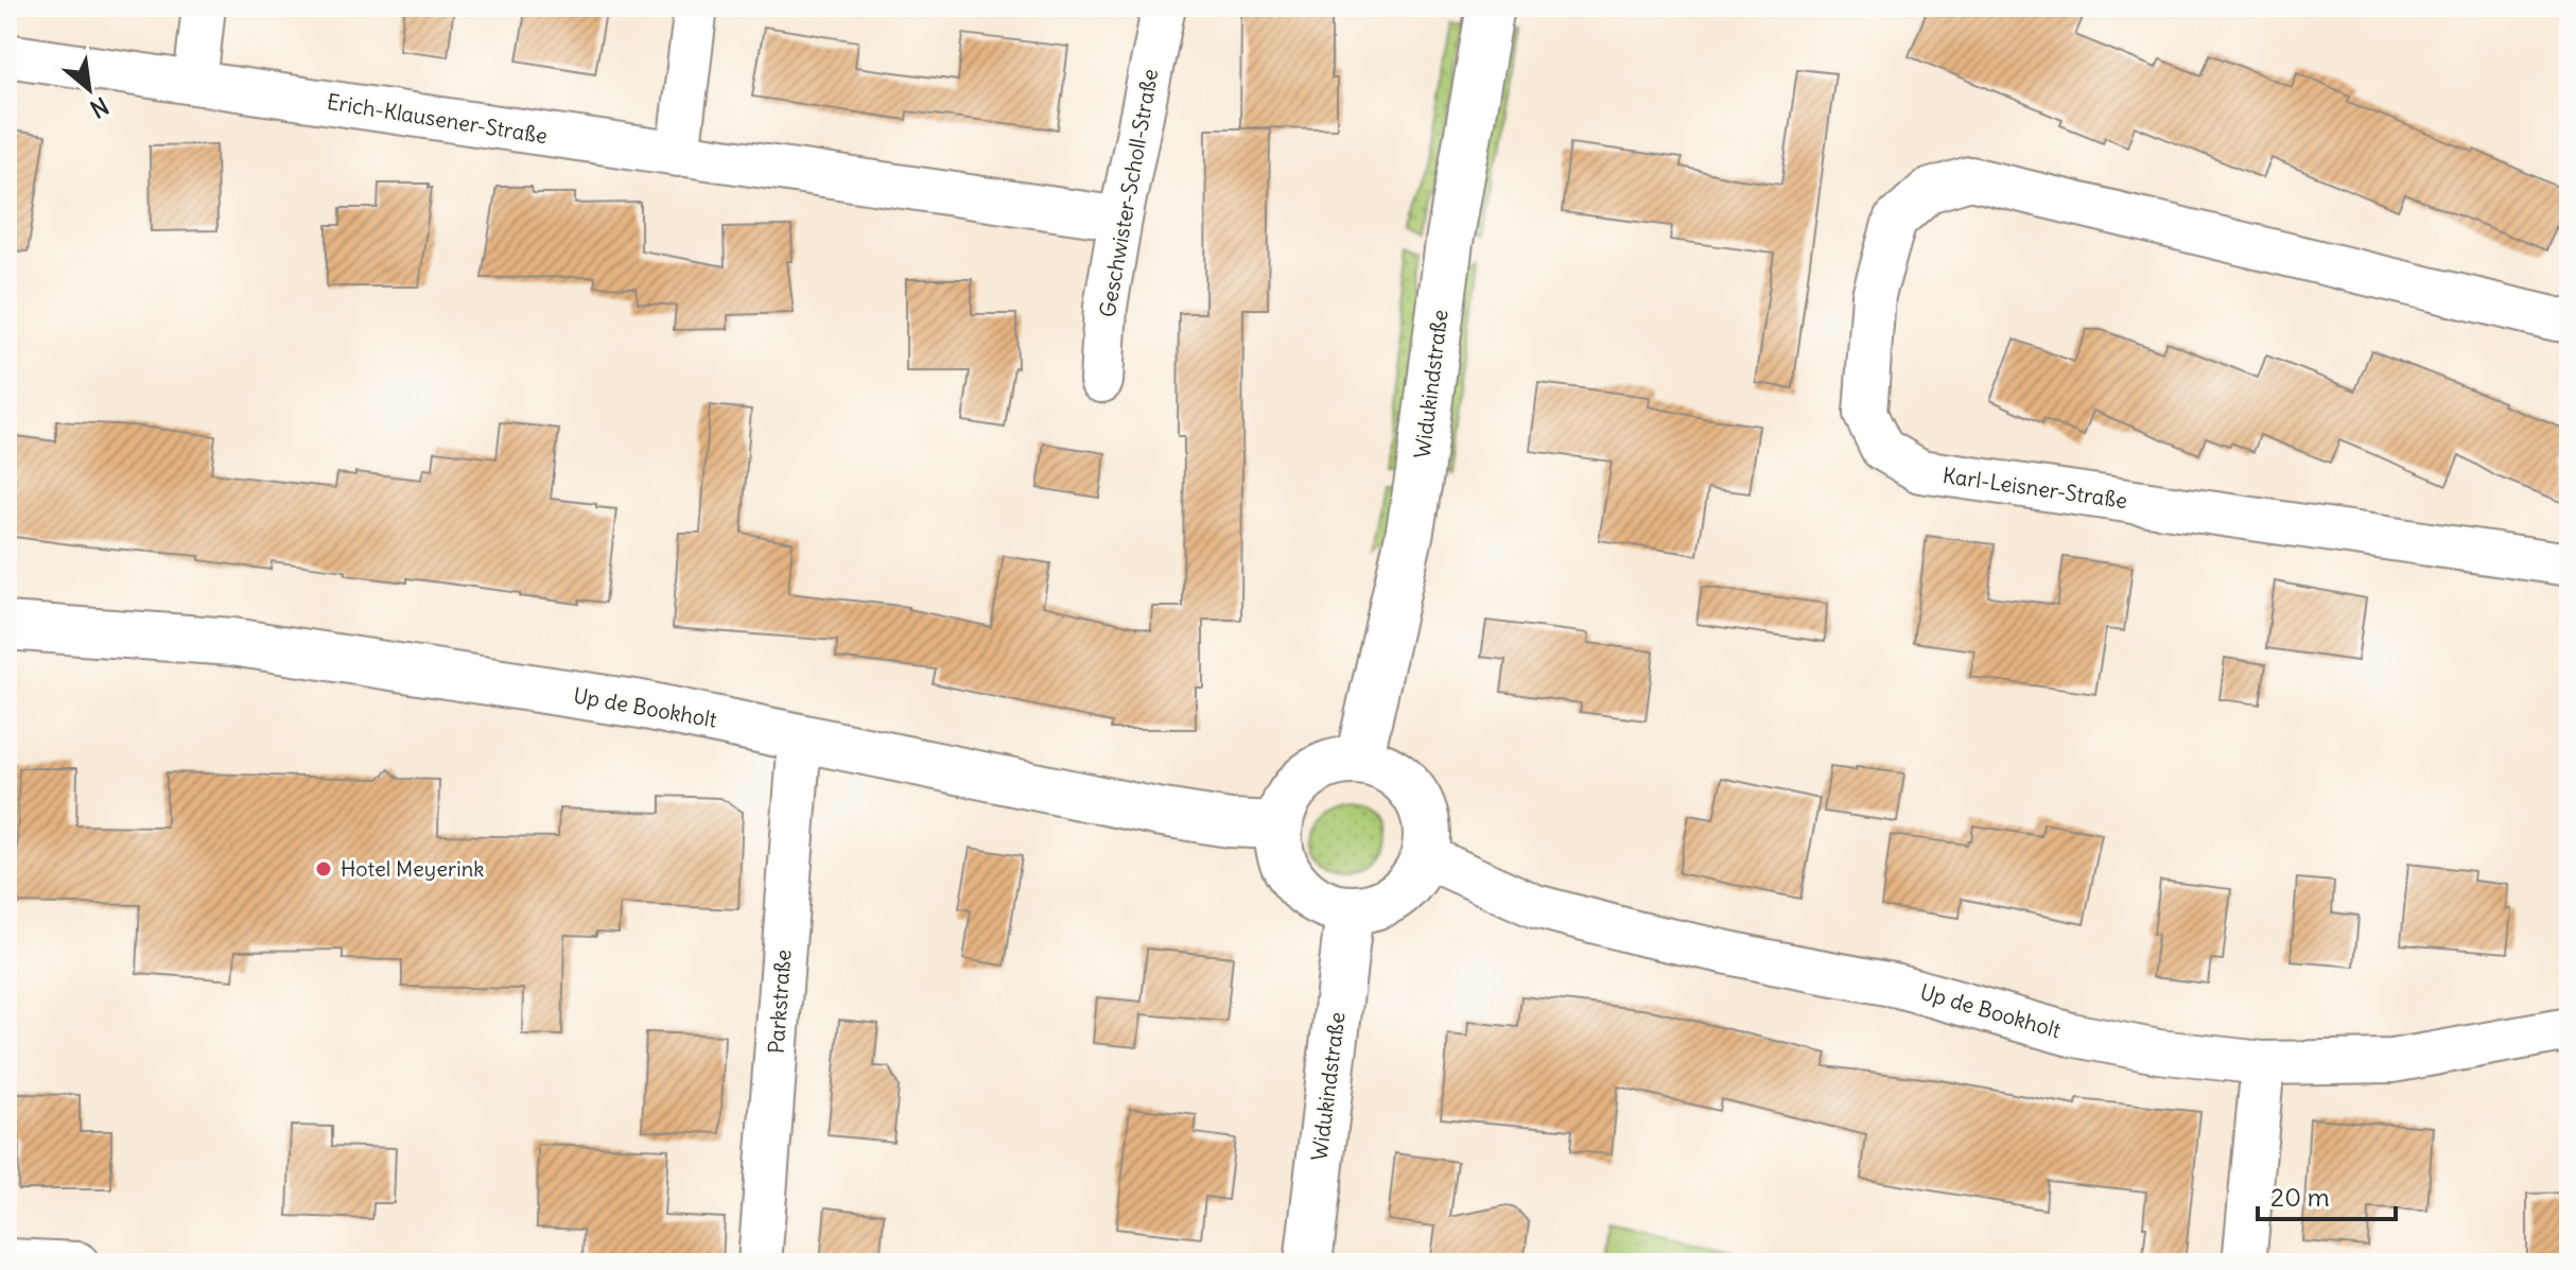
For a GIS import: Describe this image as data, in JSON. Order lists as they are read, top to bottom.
{
  "streets": {
    "street": [
      "Erich-Klausener-Straße",
      "Geschwister-Scholl-Straße",
      "Widukindstraße",
      "Karl-Leisner-Straße",
      "Up de Bookholt",
      "Parkstraße"
    ]
  },
  "crossings": [
    ["Erich-Klausener-Straße", "Geschwister-Scholl-Straße"],
    ["Widukindstraße", "Up de Bookholt"],
    ["Up de Bookholt", "Parkstraße"]
  ],
  "places": ["Hotel Meyerink"],
  "scale_bar": "20 m",
  "north": "bottom right"
}
